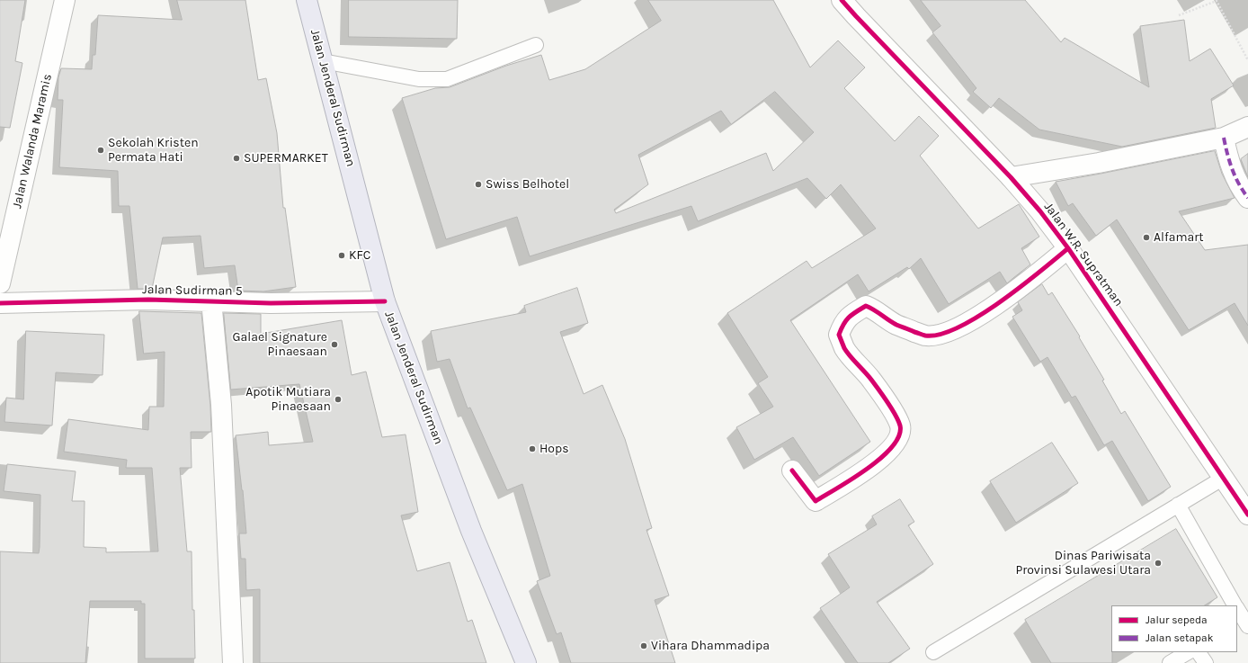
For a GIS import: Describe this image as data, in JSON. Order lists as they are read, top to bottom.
{
  "streets": {
    "highway": ["Jalan Jenderal Sudirman"],
    "street": ["Jalan Walanda Maramis", "Jalan W.R. Supratman", "Jalan Sudirman 5"]
  },
  "crossings": [
    ["Jalan Jenderal Sudirman", "Jalan Sudirman 5"]
  ],
  "places": [
    "Sekolah Kristen Permata Hati",
    "SUPERMARKET",
    "Swiss Belhotel",
    "Alfamart",
    "KFC",
    "Galael Signature Pinaesaan",
    "Apotik Mutiara Pinaesaan",
    "Hops",
    "Dinas Pariwisata Provinsi Sulawesi Utara",
    "Vihara Dhammadipa"
  ],
  "legend": ["Jalur sepeda", "Jalan setapak"]
}
